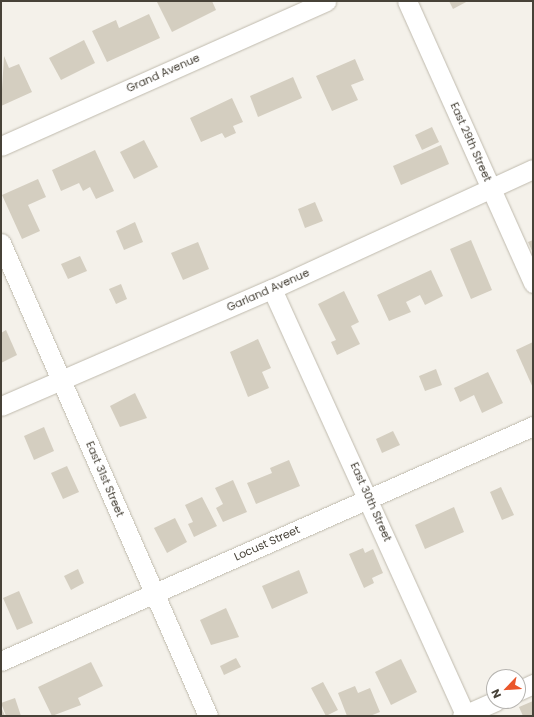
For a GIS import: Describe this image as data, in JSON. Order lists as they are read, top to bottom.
{
  "streets": {
    "street": [
      "Grand Avenue",
      "East 29th Street",
      "Garland Avenue",
      "East 31st Street",
      "East 30th Street",
      "Locust Street"
    ]
  },
  "crossings": [
    ["East 29th Street", "Garland Avenue"],
    ["Garland Avenue", "East 31st Street"],
    ["Garland Avenue", "East 30th Street"],
    ["East 31st Street", "Locust Street"],
    ["East 30th Street", "Locust Street"]
  ],
  "north": "bottom left"
}
